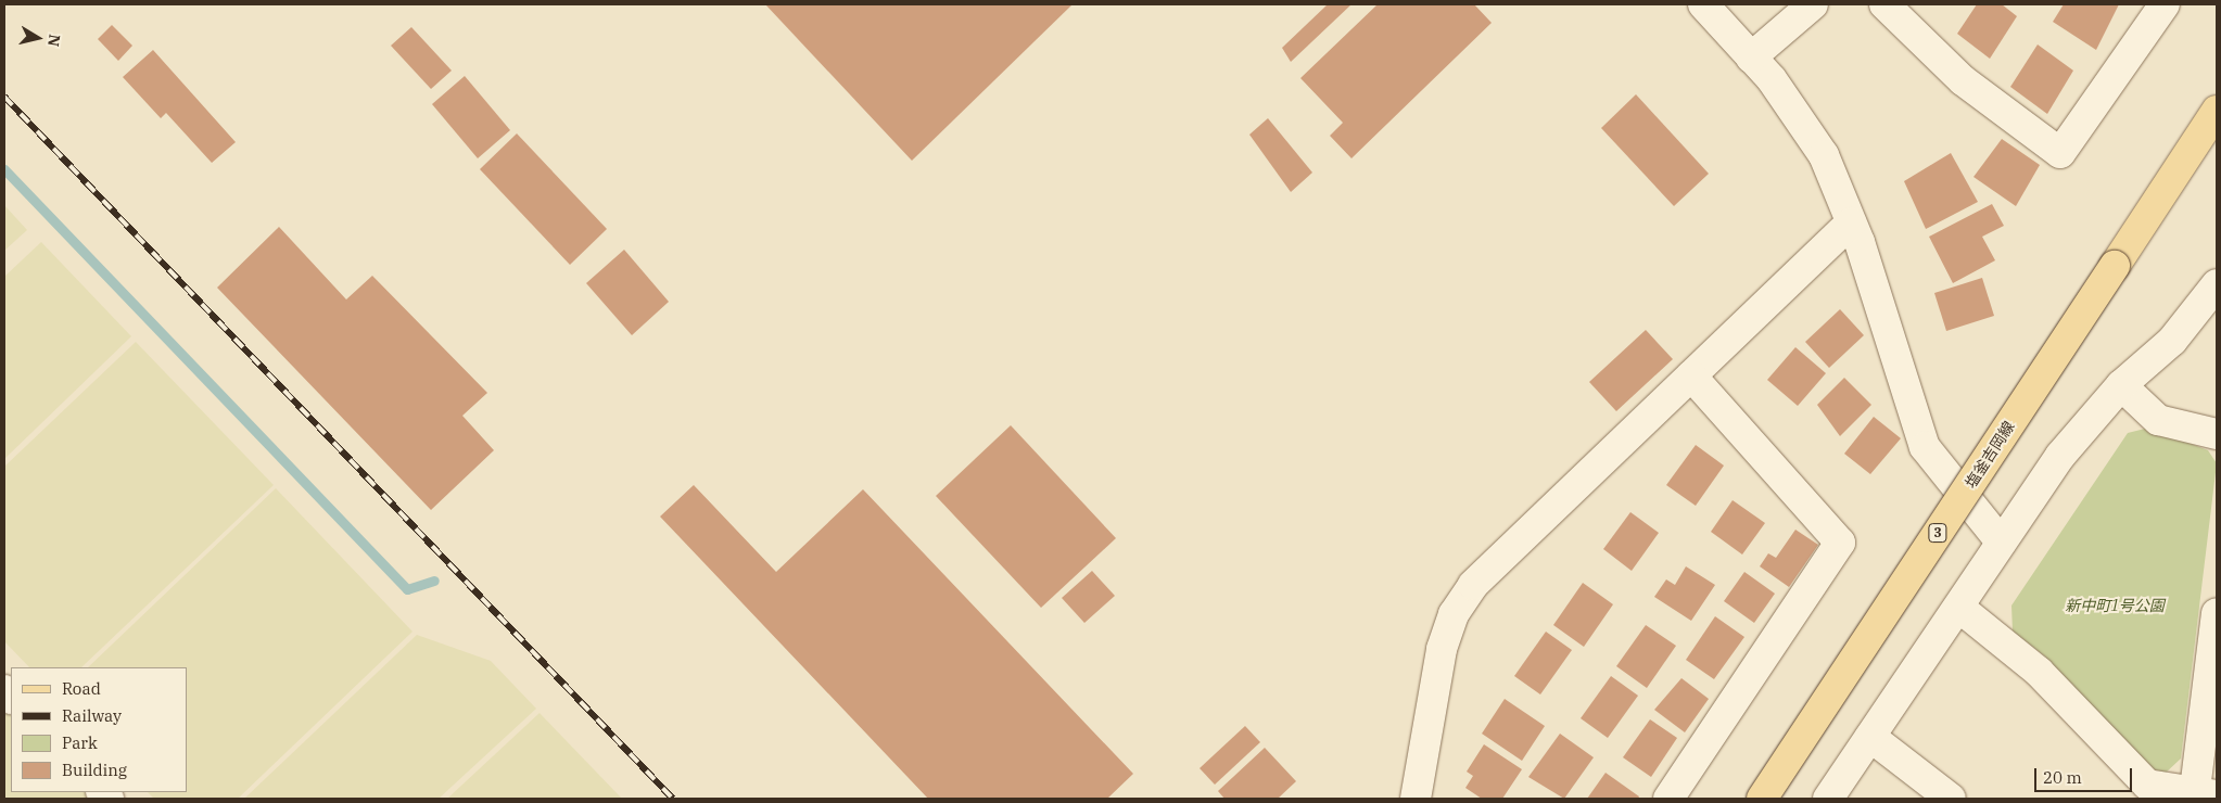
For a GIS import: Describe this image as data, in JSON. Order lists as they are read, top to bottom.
{
  "streets": {
    "main road": ["塩釜吉岡線", "3"]
  },
  "parks": ["新中町1号公園"],
  "legend": [
    "Road",
    "Railway",
    "Park",
    "Building"
  ],
  "scale_bar": "20 m",
  "north": "right"
}
